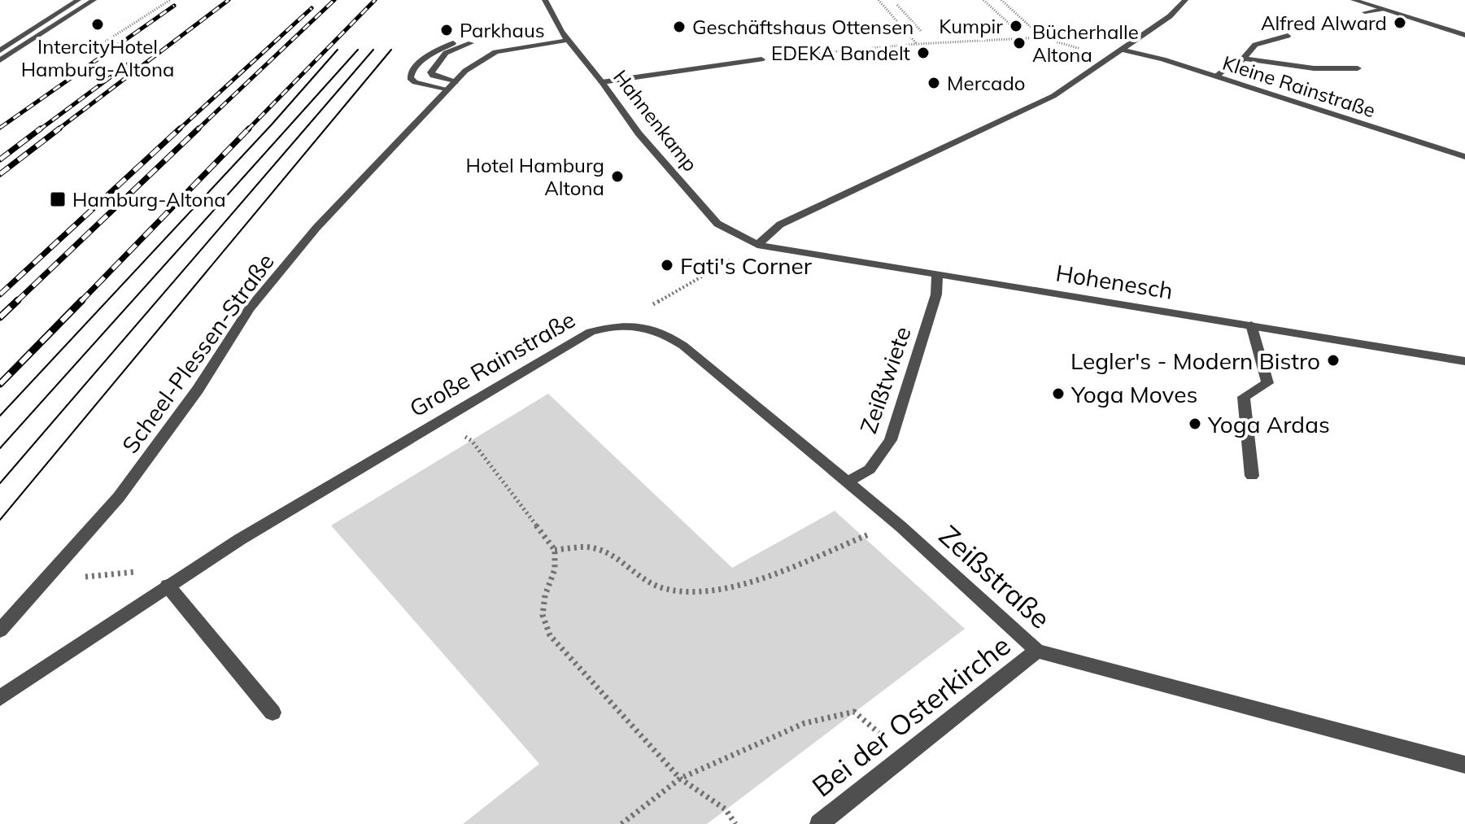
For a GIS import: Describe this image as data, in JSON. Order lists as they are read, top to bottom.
{
  "streets": {
    "street": [
      "Kleine Rainstraße",
      "Hahnenkamp",
      "Hohenesch",
      "Scheel-Plessen-Straße",
      "Große Rainstraße",
      "Zeißtwiete",
      "Zeißstraße",
      "Bei der Osterkirche"
    ]
  },
  "crossings": [
    ["Hahnenkamp", "Hohenesch"],
    ["Hahnenkamp", "Scheel-Plessen-Straße"],
    ["Hohenesch", "Zeißtwiete"],
    ["Große Rainstraße", "Zeißstraße"],
    ["Zeißtwiete", "Zeißstraße"],
    ["Zeißstraße", "Bei der Osterkirche"]
  ],
  "places": {
    "other": [
      "Alfred Alward",
      "IntercityHotel Hamburg-Altona",
      "Kumpir",
      "Geschäftshaus Ottensen",
      "Parkhaus",
      "Bücherhalle Altona",
      "EDEKA Bandelt",
      "Mercado",
      "Hotel Hamburg Altona",
      "Fati's Corner",
      "Legler's - Modern Bistro",
      "Yoga Moves",
      "Yoga Ardas"
    ],
    "transit": ["Hamburg-Altona"]
  }
}
